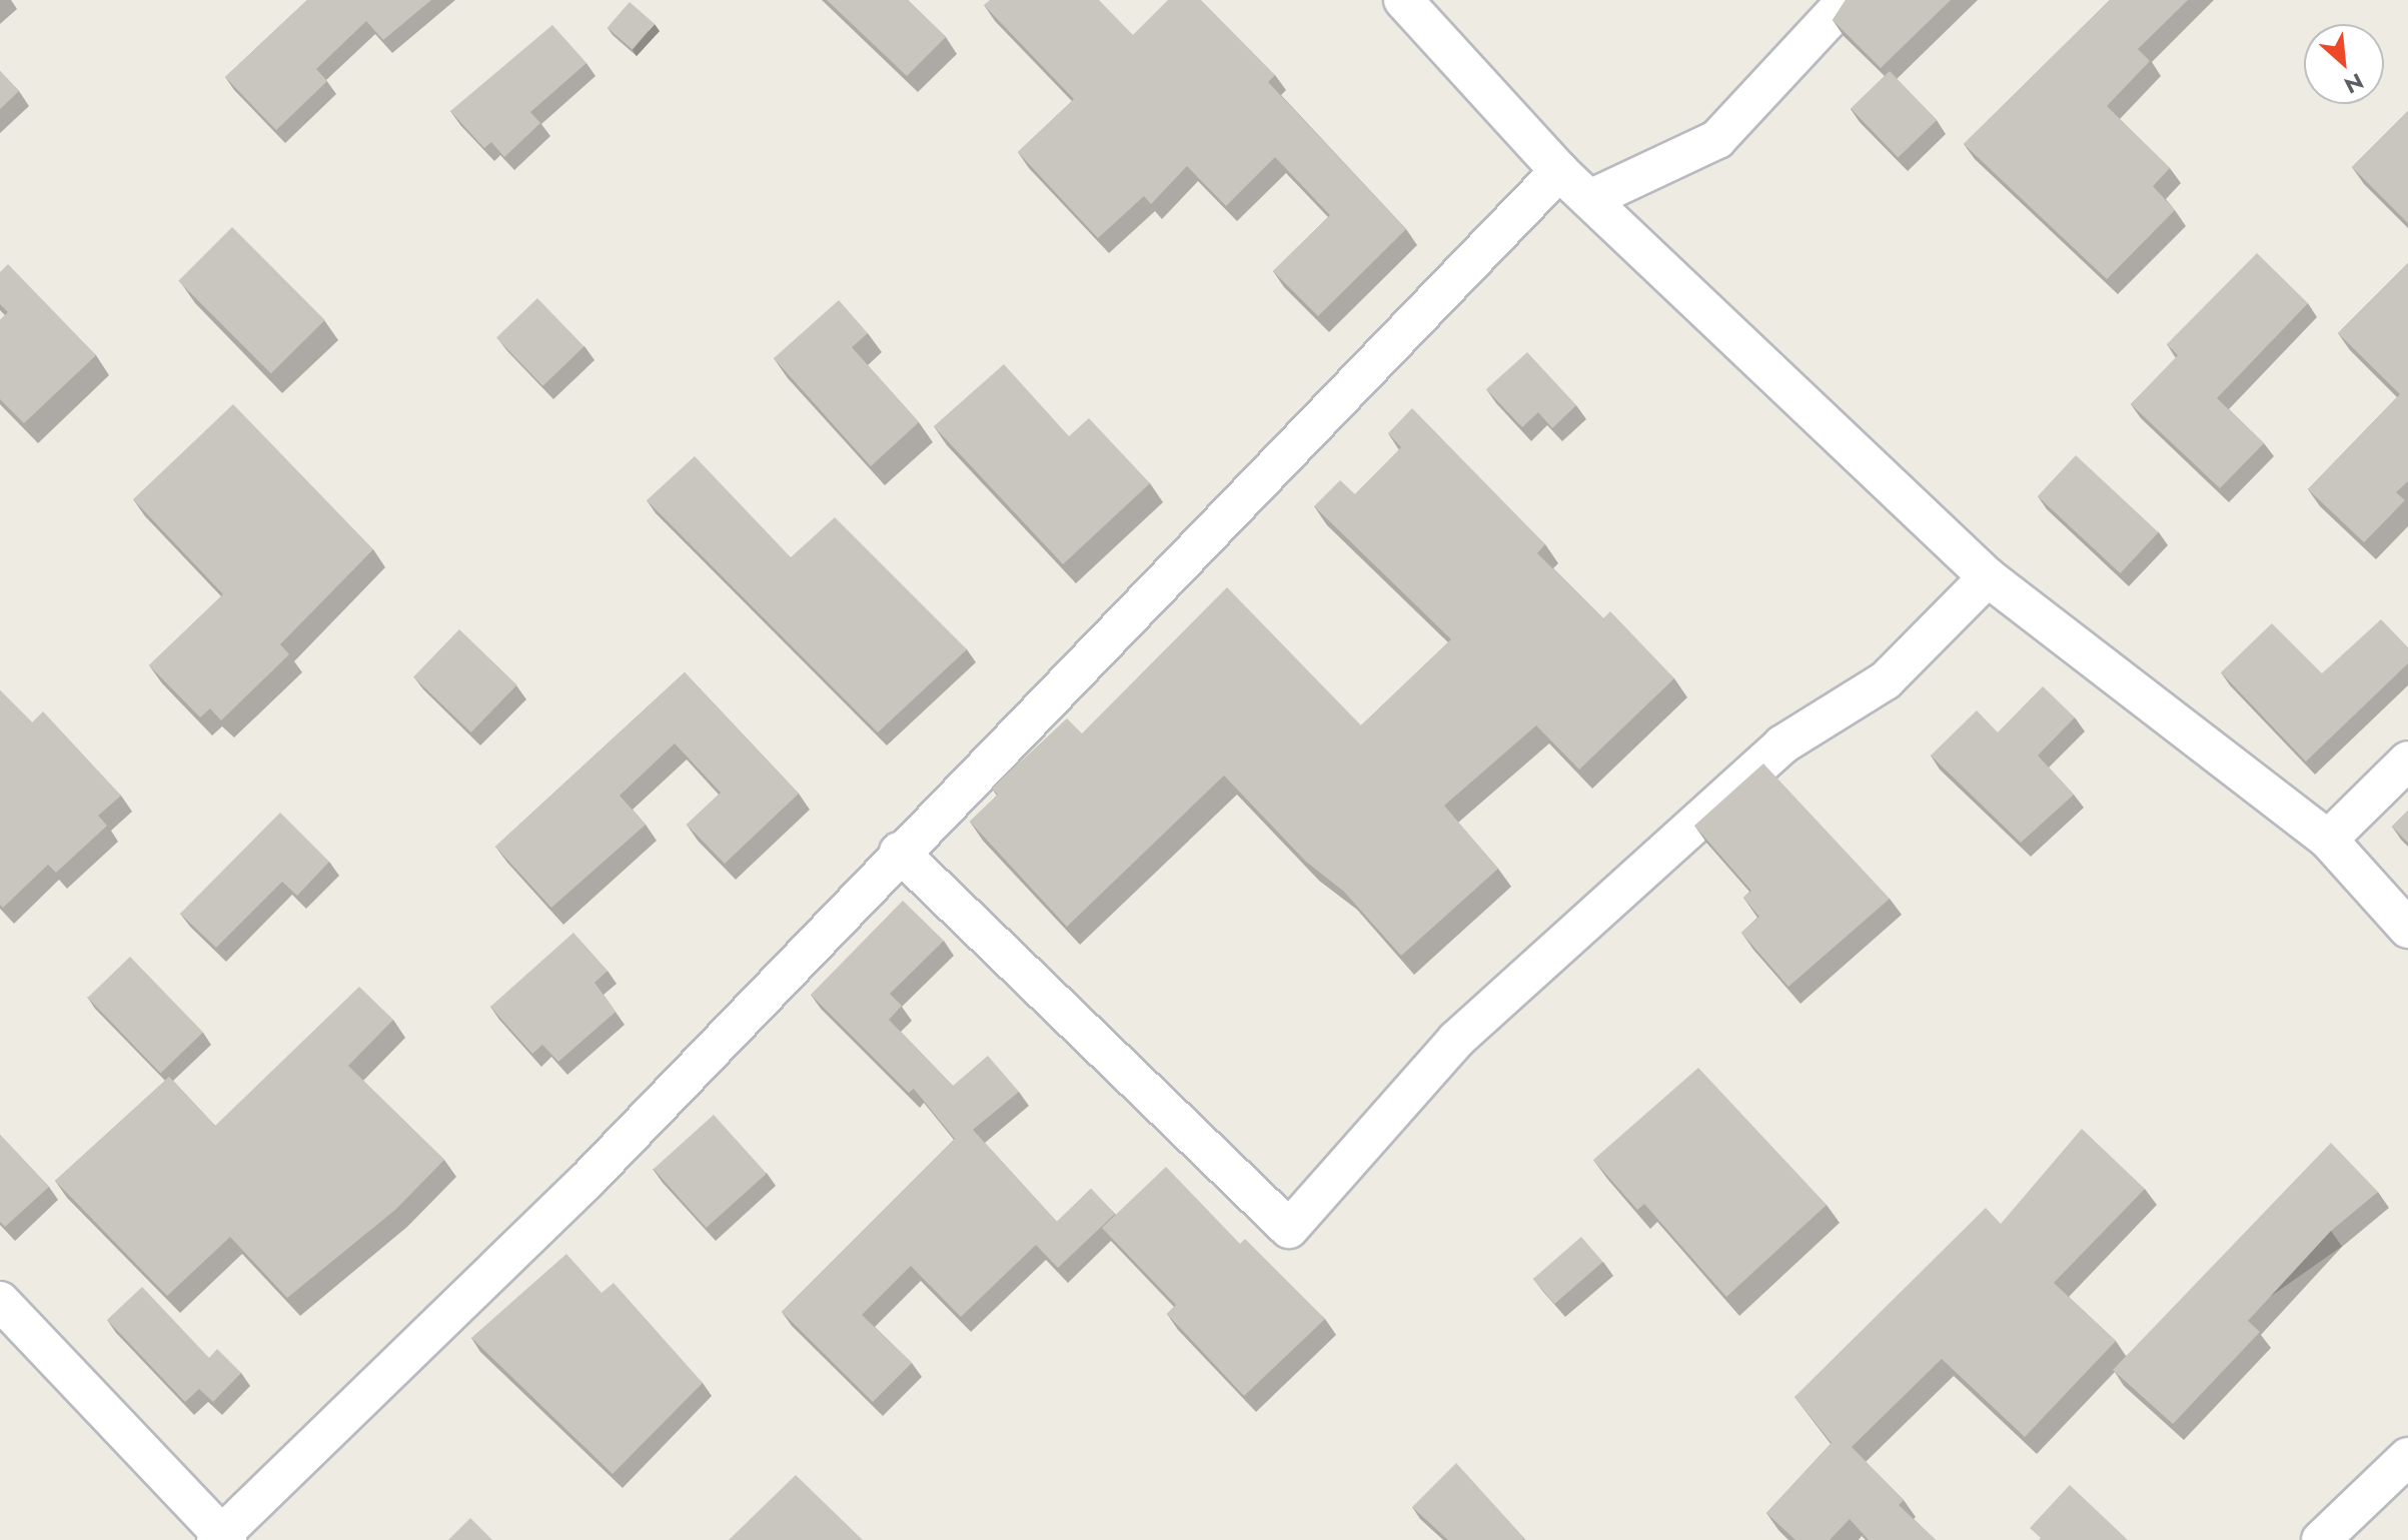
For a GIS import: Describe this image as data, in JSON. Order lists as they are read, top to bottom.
{
  "north": "bottom right"
}
